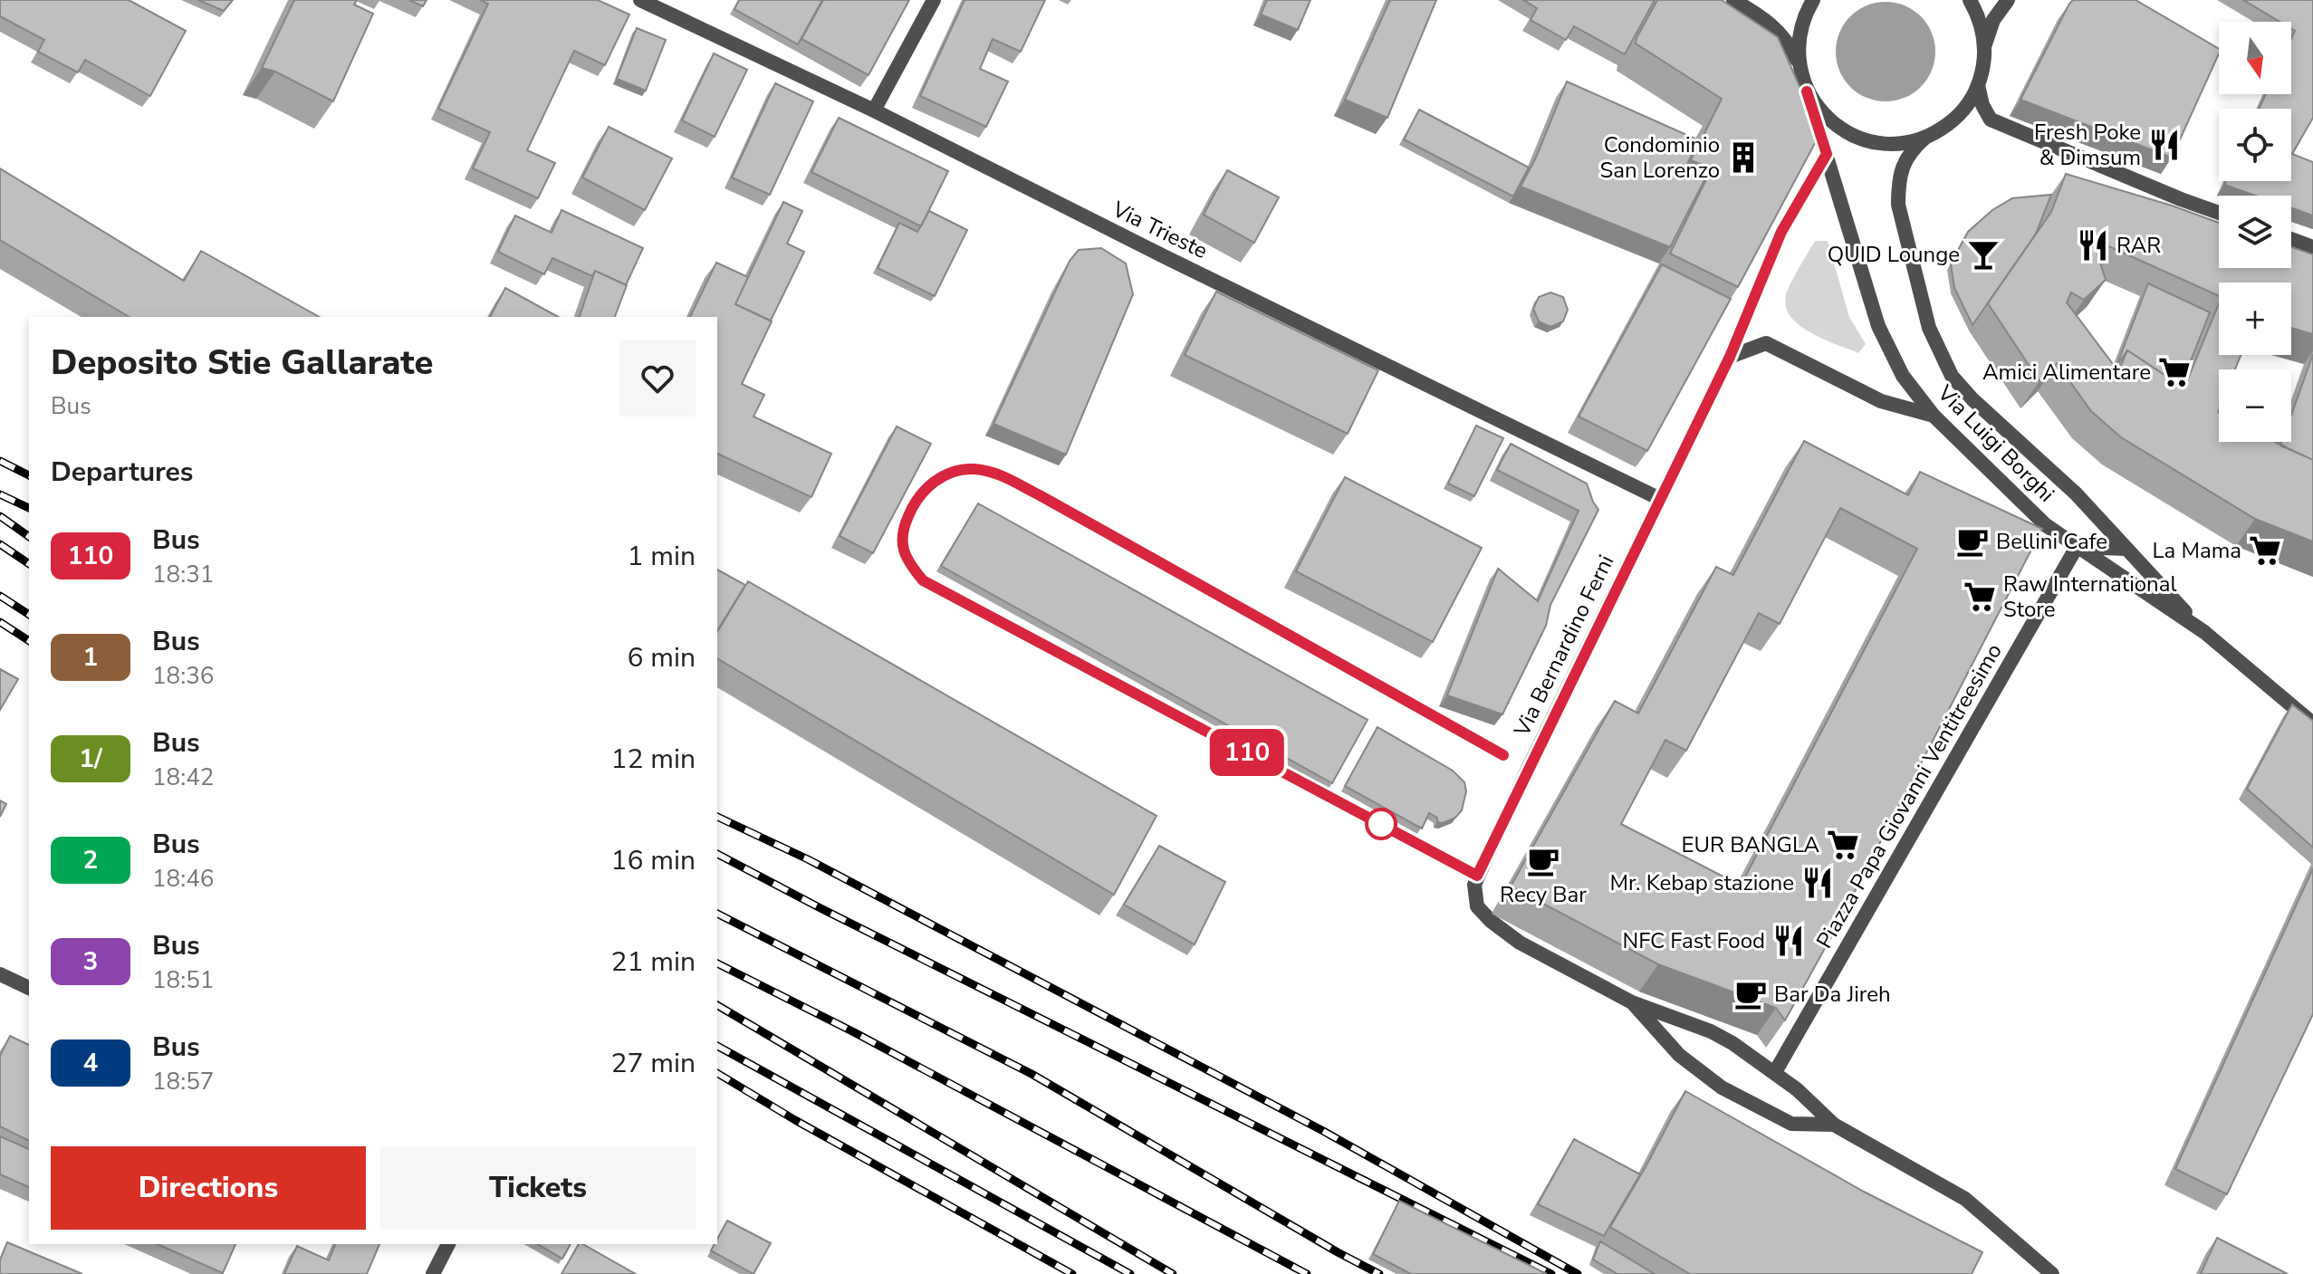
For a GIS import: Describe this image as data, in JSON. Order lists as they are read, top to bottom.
{
  "streets": {
    "street": [
      "Via Trieste",
      "Via Luigi Borghi",
      "Via Bernardino Ferni",
      "Piazza Papa Giovanni Ventitreesimo"
    ]
  },
  "crossings": [
    ["Via Trieste", "Via Bernardino Ferni"],
    ["Via Luigi Borghi", "Via Bernardino Ferni"],
    ["Via Luigi Borghi", "Piazza Papa Giovanni Ventitreesimo"]
  ],
  "places": {
    "restaurant": [
      "Fresh Poke & Dimsum",
      "RAR",
      "Mr. Kebap stazione",
      "NFC Fast Food"
    ],
    "building": ["Condominio San Lorenzo"],
    "bar": ["QUID Lounge"],
    "supermarket": [
      "Amici Alimentare",
      "La Mama",
      "Raw International Store",
      "EUR BANGLA"
    ],
    "cafe": ["Bellini Cafe", "Recy Bar", "Bar Da Jireh"]
  },
  "lines": ["bus line 110"],
  "north": "bottom",
  "page": {
    "on_map": "110",
    "map_buttons": ["+", "−"],
    "heading": [
      ["Deposito Stie Gallarate", "Bus"],
      "Departures"
    ],
    "list": [
      {
        "mark": "110",
        "name": "Bus",
        "note": "18:31",
        "value": "1 min"
      },
      {
        "mark": "1",
        "name": "Bus",
        "note": "18:36",
        "value": "6 min"
      },
      {
        "mark": "1/",
        "name": "Bus",
        "note": "18:42",
        "value": "12 min"
      },
      {
        "mark": "2",
        "name": "Bus",
        "note": "18:46",
        "value": "16 min"
      },
      {
        "mark": "3",
        "name": "Bus",
        "note": "18:51",
        "value": "21 min"
      },
      {
        "mark": "4",
        "name": "Bus",
        "note": "18:57",
        "value": "27 min"
      }
    ],
    "buttons": ["Directions", "Tickets"]
  }
}
